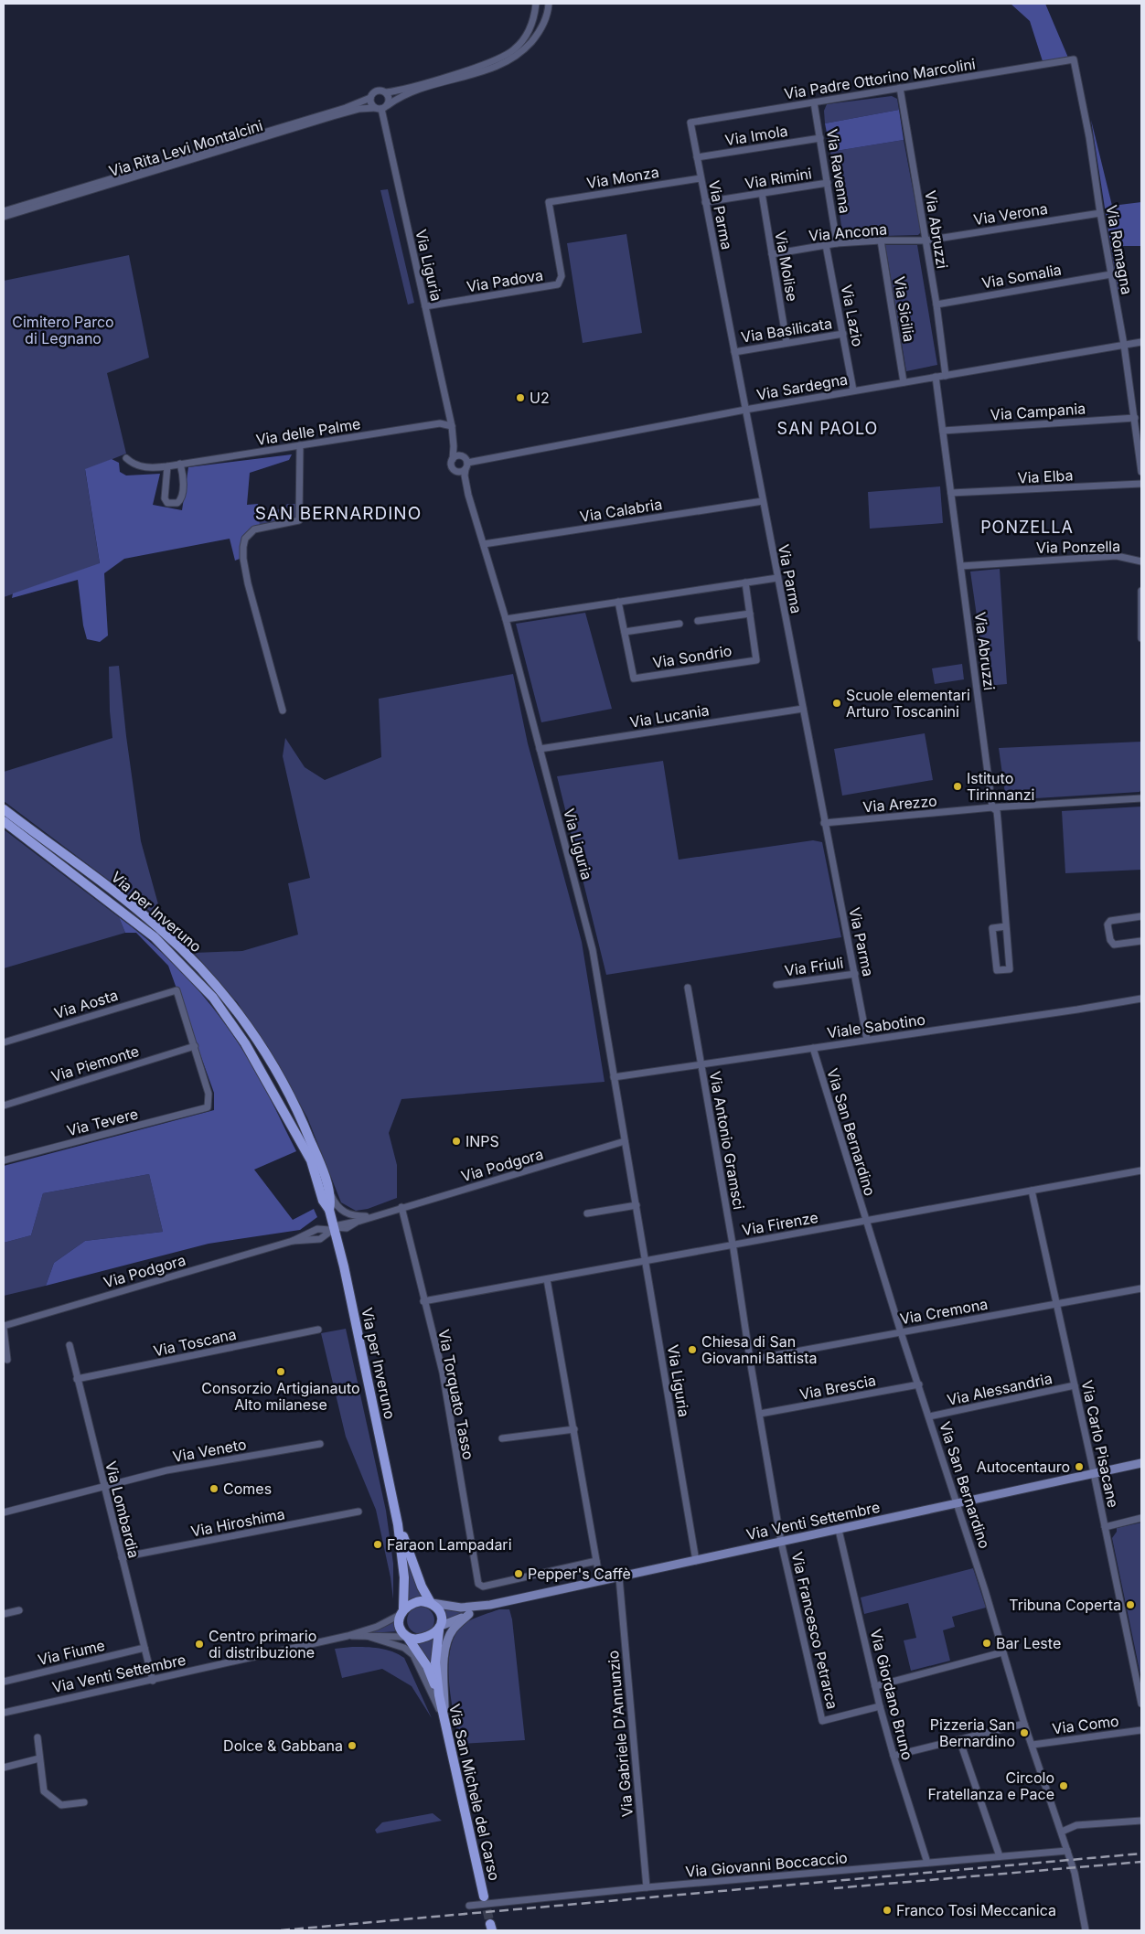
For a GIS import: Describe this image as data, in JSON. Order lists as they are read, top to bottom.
{
  "streets": {
    "main road": ["Via per Inveruno", "Via San Michele del Carso"],
    "street": [
      "Via Padre Ottorino Marcolini",
      "Via Imola",
      "Via Rita Levi Montalcini",
      "Via Ravenna",
      "Via Monza",
      "Via Rimini",
      "Via Verona",
      "Via Parma",
      "Via Abruzzi",
      "Via Ancona",
      "Via Romagna",
      "Via Liguria",
      "Via Molise",
      "Via Somalia",
      "Via Padova",
      "Via Sicilia",
      "Via Lazio",
      "Via Basilicata",
      "Via Sardegna",
      "Via Campania",
      "Via delle Palme",
      "Via Elba",
      "Via Calabria",
      "Via Ponzella",
      "Via Sondrio",
      "Via Lucania",
      "Via Arezzo",
      "Via Friuli",
      "Via Aosta",
      "Viale Sabotino",
      "Via Piemonte",
      "Via Tevere",
      "Via San Bernardino",
      "Via Antonio Gramsci",
      "Via Podgora",
      "Via Firenze",
      "Via Cremona",
      "Via Toscana",
      "Via Brescia",
      "Via Alessandria",
      "Via Torquato Tasso",
      "Via Carlo Pisacane",
      "Via Veneto",
      "Via Lombardia",
      "Via Venti Settembre",
      "Via Hiroshima",
      "Via Francesco Petrarca",
      "Via Fiume",
      "Via Giordano Bruno",
      "Via Como",
      "Via Gabriele D'Annunzio",
      "Via Giovanni Boccaccio"
    ]
  },
  "crossings": [
    ["Via Padre Ottorino Marcolini", "Via Ravenna"],
    ["Via Padre Ottorino Marcolini", "Via Parma"],
    ["Via Padre Ottorino Marcolini", "Via Abruzzi"],
    ["Via Padre Ottorino Marcolini", "Via Romagna"],
    ["Via Imola", "Via Ravenna"],
    ["Via Imola", "Via Parma"],
    ["Via Rita Levi Montalcini", "Via Liguria"],
    ["Via Ravenna", "Via Rimini"],
    ["Via Ravenna", "Via Ancona"],
    ["Via Monza", "Via Parma"],
    ["Via Monza", "Via Padova"],
    ["Via Rimini", "Via Parma"],
    ["Via Rimini", "Via Molise"],
    ["Via Verona", "Via Abruzzi"],
    ["Via Verona", "Via Ancona"],
    ["Via Verona", "Via Romagna"],
    ["Via Parma", "Via Basilicata"],
    ["Via Parma", "Via Sardegna"],
    ["Via Parma", "Via Calabria"],
    ["Via Parma", "Via Lucania"],
    ["Via Parma", "Via Arezzo"],
    ["Via Parma", "Via Friuli"],
    ["Via Parma", "Viale Sabotino"],
    ["Via Abruzzi", "Via Ancona"],
    ["Via Abruzzi", "Via Somalia"],
    ["Via Abruzzi", "Via Sardegna"],
    ["Via Abruzzi", "Via Campania"],
    ["Via Abruzzi", "Via Elba"],
    ["Via Abruzzi", "Via Ponzella"],
    ["Via Abruzzi", "Via Arezzo"],
    ["Via Ancona", "Via Molise"],
    ["Via Ancona", "Via Sicilia"],
    ["Via Ancona", "Via Lazio"],
    ["Via Romagna", "Via Somalia"],
    ["Via Romagna", "Via Sardegna"],
    ["Via Romagna", "Via Campania"],
    ["Via Liguria", "Via Padova"],
    ["Via Liguria", "Via Sardegna"],
    ["Via Liguria", "Via delle Palme"],
    ["Via Liguria", "Via Calabria"],
    ["Via Liguria", "Via Lucania"],
    ["Via Liguria", "Viale Sabotino"],
    ["Via Liguria", "Via Podgora"],
    ["Via Liguria", "Via Firenze"],
    ["Via Liguria", "Via Venti Settembre"],
    ["Via Molise", "Via Basilicata"],
    ["Via Sicilia", "Via Sardegna"],
    ["Via Lazio", "Via Basilicata"],
    ["Via Lazio", "Via Sardegna"],
    ["Via per Inveruno", "Via Podgora"],
    ["Via per Inveruno", "Via Venti Settembre"],
    ["Via Aosta", "Via Piemonte"],
    ["Via Aosta", "Via Tevere"],
    ["Viale Sabotino", "Via San Bernardino"],
    ["Viale Sabotino", "Via Antonio Gramsci"],
    ["Via Piemonte", "Via Tevere"],
    ["Via San Bernardino", "Via Firenze"],
    ["Via San Bernardino", "Via Cremona"],
    ["Via San Bernardino", "Via Brescia"],
    ["Via San Bernardino", "Via Alessandria"],
    ["Via San Bernardino", "Via Venti Settembre"],
    ["Via San Bernardino", "Via Como"],
    ["Via San Bernardino", "Via Giovanni Boccaccio"],
    ["Via Antonio Gramsci", "Via Firenze"],
    ["Via Antonio Gramsci", "Via Cremona"],
    ["Via Antonio Gramsci", "Via Brescia"],
    ["Via Antonio Gramsci", "Via Venti Settembre"],
    ["Via Antonio Gramsci", "Via Francesco Petrarca"],
    ["Via Podgora", "Via Torquato Tasso"],
    ["Via Firenze", "Via Torquato Tasso"],
    ["Via Firenze", "Via Carlo Pisacane"],
    ["Via Cremona", "Via Carlo Pisacane"],
    ["Via Toscana", "Via Lombardia"],
    ["Via Alessandria", "Via Carlo Pisacane"],
    ["Via Carlo Pisacane", "Via Venti Settembre"],
    ["Via Veneto", "Via Lombardia"],
    ["Via Lombardia", "Via Venti Settembre"],
    ["Via Lombardia", "Via Hiroshima"],
    ["Via Lombardia", "Via Fiume"],
    ["Via Venti Settembre", "Via Francesco Petrarca"],
    ["Via Venti Settembre", "Via Giordano Bruno"],
    ["Via Venti Settembre", "Via Gabriele D'Annunzio"],
    ["Via Francesco Petrarca", "Via Giordano Bruno"],
    ["Via Giordano Bruno", "Via Giovanni Boccaccio"],
    ["Via Gabriele D'Annunzio", "Via Giovanni Boccaccio"]
  ],
  "districts": ["SAN PAOLO", "SAN BERNARDINO", "PONZELLA"],
  "parks": ["Cimitero Parco di Legnano"],
  "places": [
    "U2",
    "Scuole elementari Arturo Toscanini",
    "Istituto Tirinnanzi",
    "INPS",
    "Chiesa di San Giovanni Battista",
    "Consorzio Artigianauto Alto milanese",
    "Autocentauro",
    "Comes",
    "Faraon Lampadari",
    "Pepper's Caffè",
    "Tribuna Coperta",
    "Bar Leste",
    "Centro primario di distribuzione",
    "Pizzeria San Bernardino",
    "Dolce & Gabbana",
    "Circolo Fratellanza e Pace",
    "Franco Tosi Meccanica"
  ]
}
